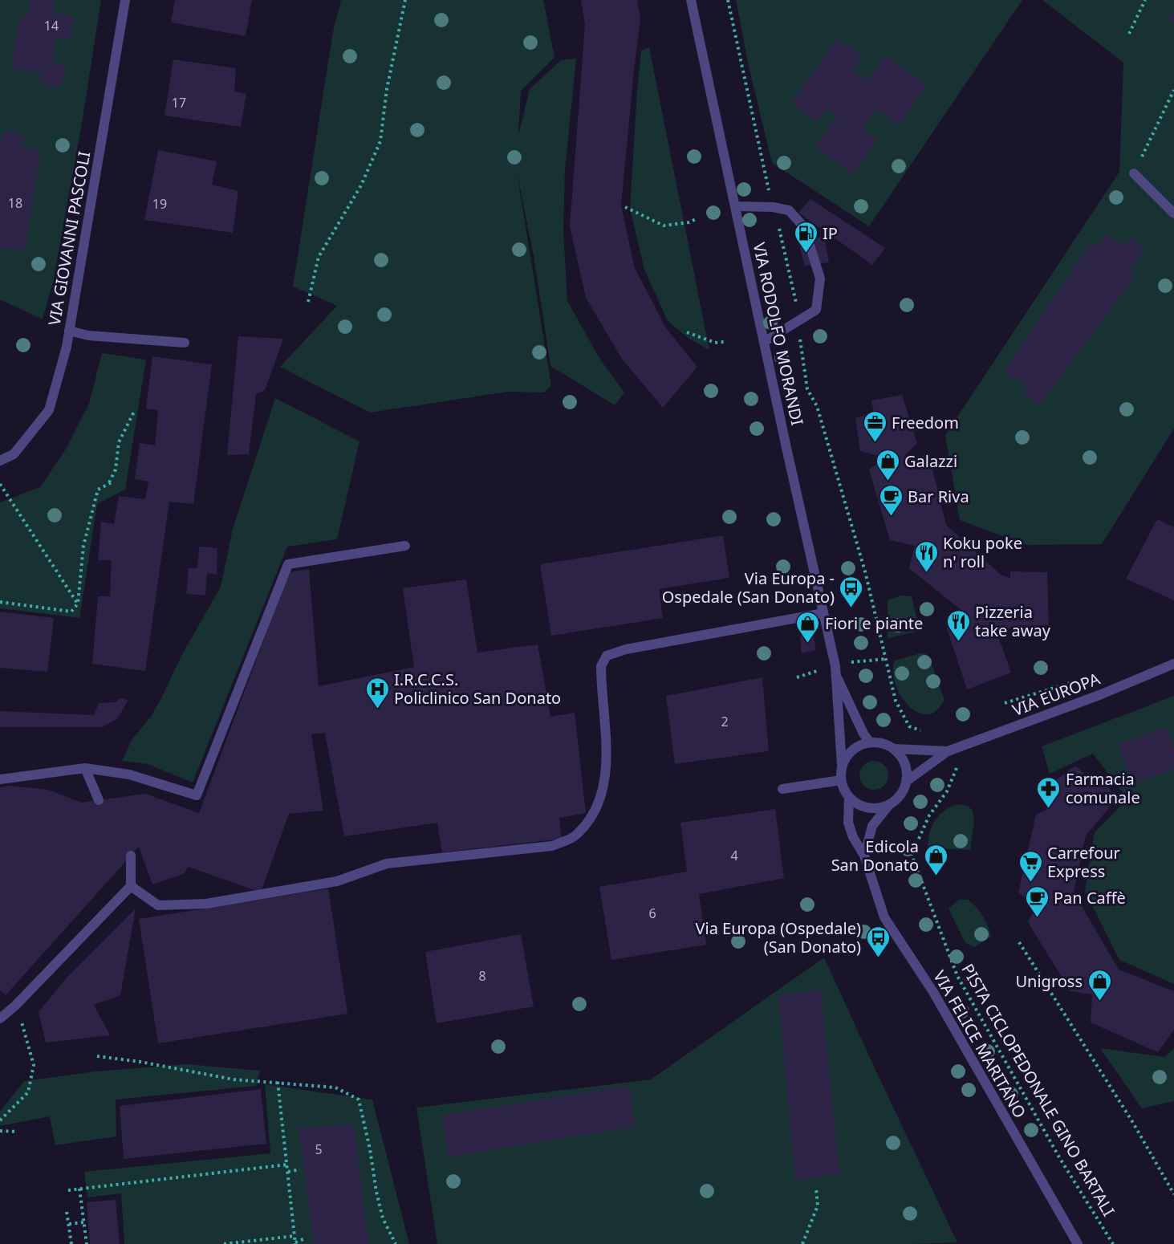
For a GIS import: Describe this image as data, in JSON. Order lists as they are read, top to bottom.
{
  "streets": {
    "street": [
      "VIA GIOVANNI PASCOLI",
      "VIA RODOLFO MORANDI",
      "VIA EUROPA",
      "VIA FELICE MARITANO"
    ],
    "path": ["PISTA CICLOPEDONALE GINO BARTALI"]
  },
  "crossings": [
    ["VIA RODOLFO MORANDI", "VIA EUROPA"],
    ["VIA RODOLFO MORANDI", "VIA FELICE MARITANO"],
    ["VIA EUROPA", "VIA FELICE MARITANO"]
  ],
  "places": {
    "fuel station": ["IP"],
    "office": ["Freedom"],
    "shop": [
      "Galazzi",
      "Fiori e piante",
      "Edicola San Donato",
      "Unigross"
    ],
    "cafe": ["Bar Riva", "Pan Caffè"],
    "restaurant": ["Koku poke n' roll", "Pizzeria take away"],
    "bus stop": ["Via Europa - Ospedale (San Donato)", "Via Europa (Ospedale) (San Donato)"],
    "hospital": ["I.R.C.C.S. Policlinico San Donato"],
    "pharmacy": ["Farmacia comunale"],
    "supermarket": ["Carrefour Express"]
  },
  "house_numbers": [
    "14",
    "17",
    "18",
    "19",
    "2",
    "4",
    "6",
    "8",
    "5"
  ]
}
